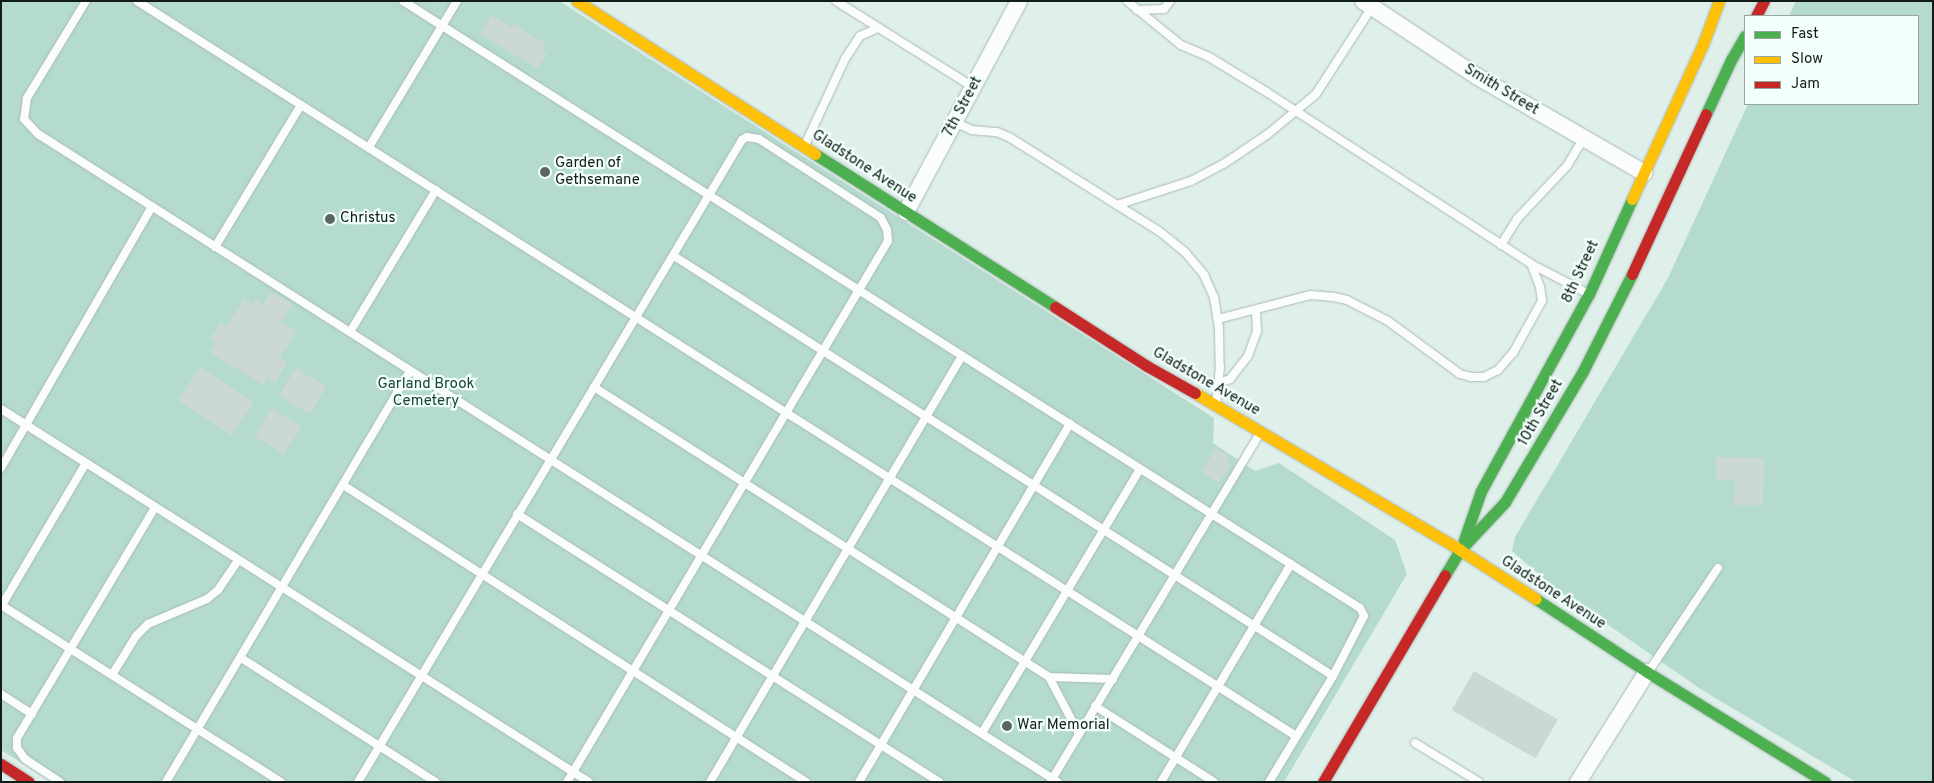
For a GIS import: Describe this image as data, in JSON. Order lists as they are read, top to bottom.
{
  "streets": {
    "street": [
      "Smith Street",
      "7th Street",
      "Gladstone Avenue",
      "8th Street",
      "10th Street"
    ]
  },
  "crossings": [
    ["Smith Street", "8th Street"],
    ["7th Street", "Gladstone Avenue"],
    ["Gladstone Avenue", "8th Street"],
    ["Gladstone Avenue", "10th Street"],
    ["8th Street", "10th Street"]
  ],
  "parks": ["Garland Brook Cemetery"],
  "places": ["Garden of Gethsemane", "Christus", "War Memorial"],
  "legend": ["Fast", "Slow", "Jam"]
}
